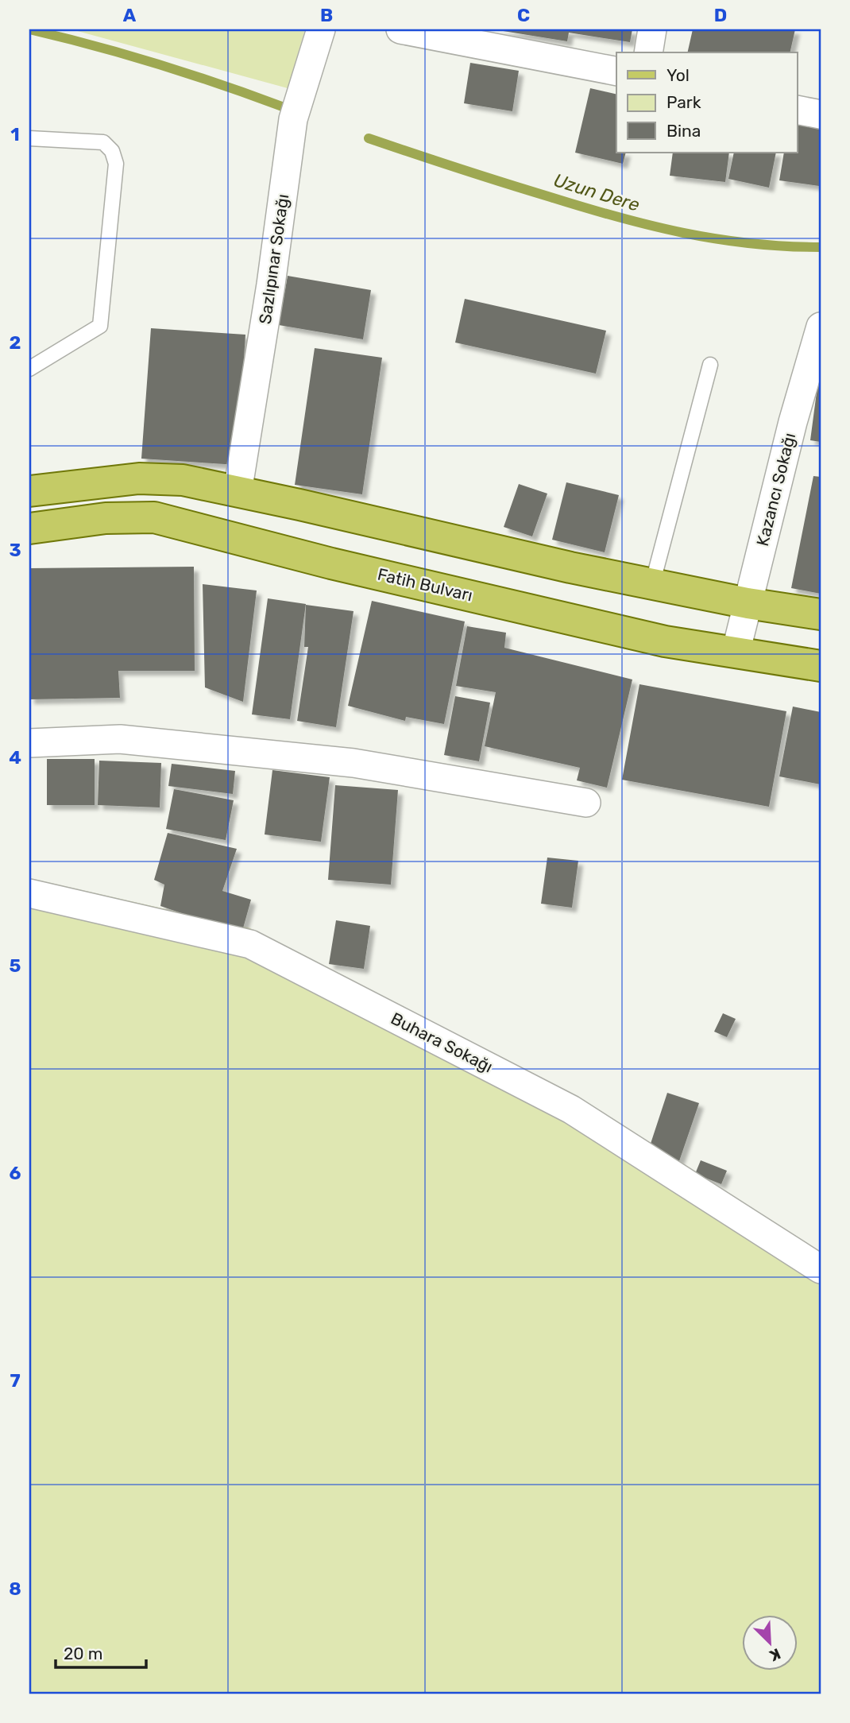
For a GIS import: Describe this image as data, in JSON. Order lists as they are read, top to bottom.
{
  "streets": {
    "main road": ["Fatih Bulvarı"],
    "street": ["Sazlıpınar Sokağı", "Kazancı Sokağı", "Buhara Sokağı"]
  },
  "crossings": [
    ["Kazancı Sokağı", "Fatih Bulvarı"]
  ],
  "water": ["Uzun Dere"],
  "legend": ["Yol", "Park", "Bina"],
  "scale_bar": "20 m",
  "north": "bottom right",
  "grid": {
    "columns": [
      "A",
      "B",
      "C",
      "D"
    ],
    "rows": [
      "1",
      "2",
      "3",
      "4",
      "5",
      "6",
      "7",
      "8"
    ]
  }
}
